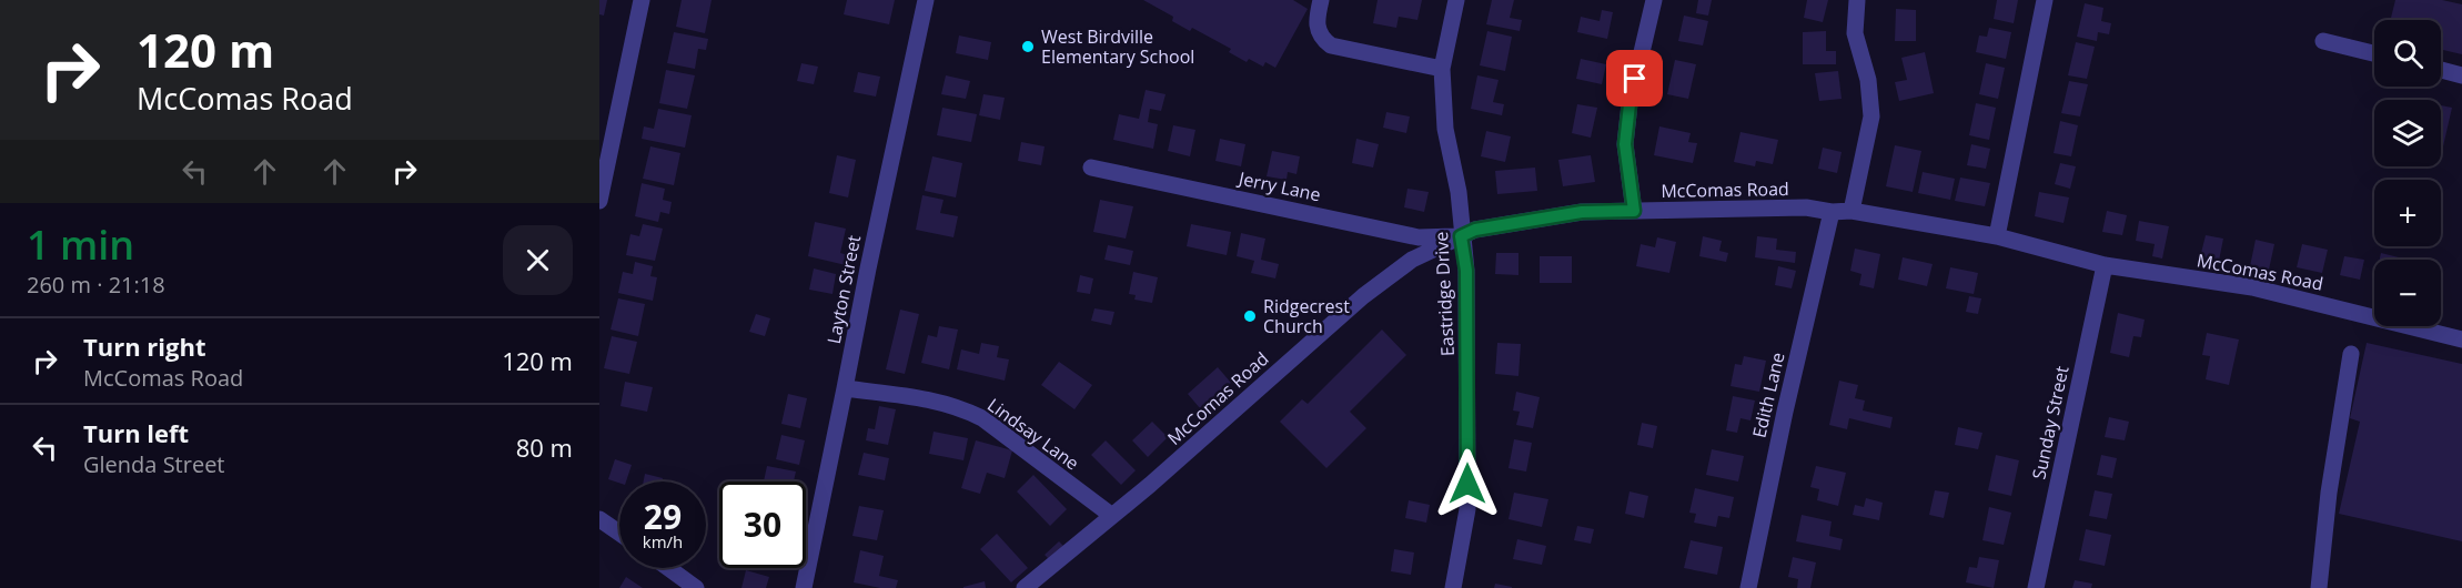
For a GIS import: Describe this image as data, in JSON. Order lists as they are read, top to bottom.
{
  "streets": {
    "street": [
      "Jerry Lane",
      "McComas Road",
      "Layton Street",
      "Eastridge Drive",
      "Edith Lane",
      "Sunday Street",
      "Lindsay Lane"
    ]
  },
  "crossings": [
    ["Jerry Lane", "McComas Road"],
    ["Jerry Lane", "Eastridge Drive"],
    ["McComas Road", "Eastridge Drive"],
    ["McComas Road", "Edith Lane"],
    ["McComas Road", "Sunday Street"],
    ["McComas Road", "Lindsay Lane"],
    ["Layton Street", "Lindsay Lane"]
  ],
  "places": ["West Birdville Elementary School", "Ridgecrest Church"],
  "page": {
    "turn": ["120 m", "McComas Road"],
    "map_buttons": ["+", "−"],
    "heading": ["1 min", "260 m · 21:18"],
    "list": [
      {
        "name": "Turn right",
        "note": "McComas Road",
        "value": "120 m"
      },
      {
        "name": "Turn left",
        "note": "Glenda Street",
        "value": "80 m"
      }
    ],
    "speed": "29 km/h",
    "limit": "30"
  }
}
